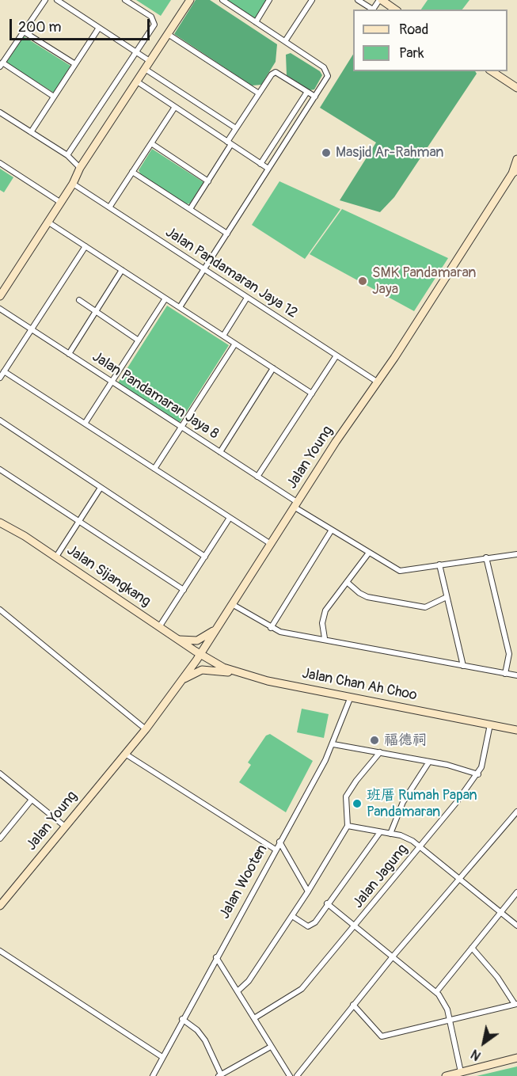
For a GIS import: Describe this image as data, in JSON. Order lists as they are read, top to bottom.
{
  "streets": {
    "main road": ["Jalan Young", "Jalan Sijangkang", "Jalan Chan Ah Choo"],
    "street": [
      "Jalan Pandamaran Jaya 12",
      "Jalan Pandamaran Jaya 8",
      "Jalan Jagung",
      "Jalan Wooten"
    ]
  },
  "crossings": [
    ["Jalan Pandamaran Jaya 12", "Jalan Young"],
    ["Jalan Pandamaran Jaya 8", "Jalan Young"],
    ["Jalan Young", "Jalan Sijangkang"],
    ["Jalan Young", "Jalan Chan Ah Choo"],
    ["Jalan Sijangkang", "Jalan Chan Ah Choo"],
    ["Jalan Chan Ah Choo", "Jalan Jagung"],
    ["Jalan Chan Ah Choo", "Jalan Wooten"]
  ],
  "places": [
    "Masjid Ar-Rahman",
    "SMK Pandamaran Jaya",
    "福德祠",
    "班厝 Rumah Papan Pandamaran"
  ],
  "legend": ["Road", "Park"],
  "scale_bar": "200 m",
  "north": "bottom left"
}
